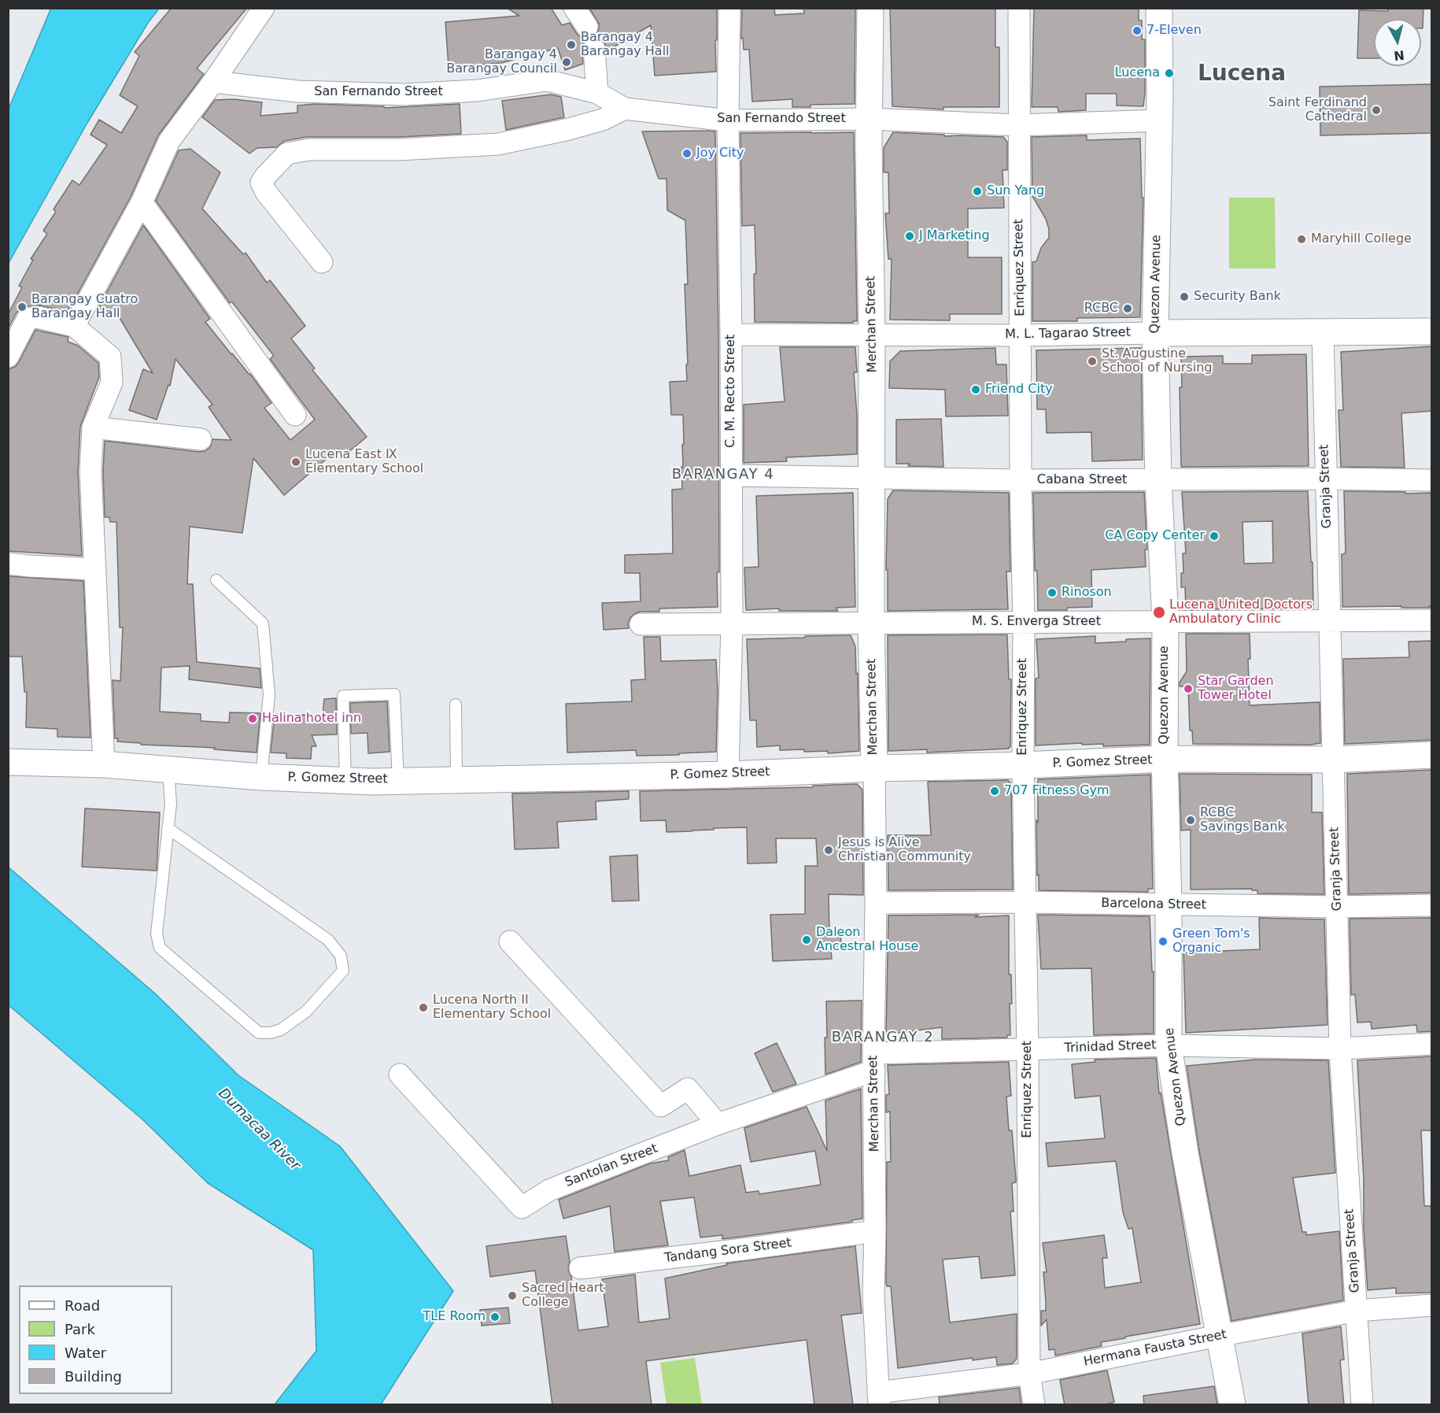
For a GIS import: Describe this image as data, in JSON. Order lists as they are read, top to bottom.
{
  "streets": {
    "main road": [
      "Quezon Avenue",
      "Merchan Street",
      "M. L. Tagarao Street",
      "P. Gomez Street"
    ],
    "street": [
      "San Fernando Street",
      "Enriquez Street",
      "C. M. Recto Street",
      "Cabana Street",
      "Granja Street",
      "M. S. Enverga Street",
      "Barcelona Street",
      "Trinidad Street",
      "Santolan Street",
      "Tandang Sora Street",
      "Hermana Fausta Street"
    ]
  },
  "crossings": [
    ["San Fernando Street", "Enriquez Street"],
    ["San Fernando Street", "Quezon Avenue"],
    ["San Fernando Street", "Merchan Street"],
    ["San Fernando Street", "C. M. Recto Street"],
    ["Enriquez Street", "M. L. Tagarao Street"],
    ["Enriquez Street", "Cabana Street"],
    ["Enriquez Street", "M. S. Enverga Street"],
    ["Enriquez Street", "P. Gomez Street"],
    ["Enriquez Street", "Barcelona Street"],
    ["Enriquez Street", "Trinidad Street"],
    ["Enriquez Street", "Hermana Fausta Street"],
    ["Quezon Avenue", "M. L. Tagarao Street"],
    ["Quezon Avenue", "Cabana Street"],
    ["Quezon Avenue", "M. S. Enverga Street"],
    ["Quezon Avenue", "P. Gomez Street"],
    ["Quezon Avenue", "Barcelona Street"],
    ["Quezon Avenue", "Trinidad Street"],
    ["Quezon Avenue", "Hermana Fausta Street"],
    ["Merchan Street", "M. L. Tagarao Street"],
    ["Merchan Street", "Cabana Street"],
    ["Merchan Street", "M. S. Enverga Street"],
    ["Merchan Street", "P. Gomez Street"],
    ["Merchan Street", "Barcelona Street"],
    ["Merchan Street", "Trinidad Street"],
    ["Merchan Street", "Santolan Street"],
    ["Merchan Street", "Tandang Sora Street"],
    ["Merchan Street", "Hermana Fausta Street"],
    ["M. L. Tagarao Street", "C. M. Recto Street"],
    ["M. L. Tagarao Street", "Granja Street"],
    ["C. M. Recto Street", "Cabana Street"],
    ["C. M. Recto Street", "M. S. Enverga Street"],
    ["C. M. Recto Street", "P. Gomez Street"],
    ["Cabana Street", "Granja Street"],
    ["Granja Street", "M. S. Enverga Street"],
    ["Granja Street", "P. Gomez Street"],
    ["Granja Street", "Barcelona Street"],
    ["Granja Street", "Trinidad Street"],
    ["Granja Street", "Hermana Fausta Street"],
    ["Trinidad Street", "Santolan Street"]
  ],
  "districts": ["Lucena", "BARANGAY 4", "BARANGAY 2"],
  "water": ["Dumacaa River"],
  "places": [
    "7-Eleven",
    "Barangay 4 Barangay Hall",
    "Barangay 4 Barangay Council",
    "Lucena",
    "Saint Ferdinand Cathedral",
    "Joy City",
    "Sun Yang",
    "J Marketing",
    "Maryhill College",
    "Security Bank",
    "Barangay Cuatro Barangay Hall",
    "RCBC",
    "St. Augustine School of Nursing",
    "Friend City",
    "Lucena East Ⅸ Elementary School",
    "CA Copy Center",
    "Rinoson",
    "Lucena United Doctors Ambulatory Clinic",
    "Star Garden Tower Hotel",
    "Halina hotel inn",
    "707 Fitness Gym",
    "RCBC Savings Bank",
    "Jesus is Alive Christian Community",
    "Daleon Ancestral House",
    "Green Tom's Organic",
    "Lucena North II Elementary School",
    "Sacred Heart College",
    "TLE Room"
  ],
  "legend": [
    "Road",
    "Park",
    "Water",
    "Building"
  ],
  "north": "bottom"
}
